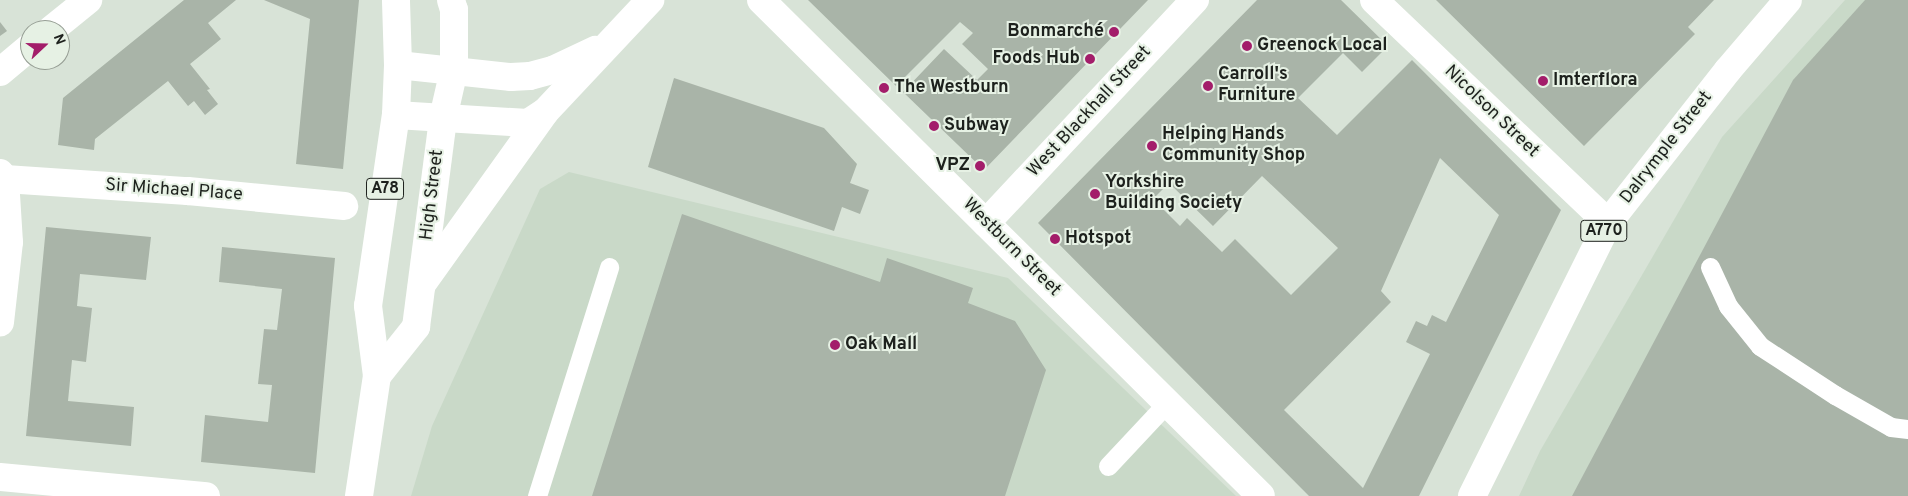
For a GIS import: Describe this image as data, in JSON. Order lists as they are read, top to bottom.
{
  "streets": {
    "main road": [
      "West Blackhall Street",
      "Nicolson Street",
      "Dalrymple Street",
      "A78",
      "Sir Michael Place",
      "High Street",
      "A770",
      "Westburn Street"
    ]
  },
  "crossings": [
    ["West Blackhall Street", "Westburn Street"],
    ["Nicolson Street", "Dalrymple Street"],
    ["A78", "High Street"]
  ],
  "places": [
    "Bonmarché",
    "Greenock Local",
    "Foods Hub",
    "Imterflora",
    "Carroll's Furniture",
    "The Westburn",
    "Subway",
    "Helping Hands Community Shop",
    "VPZ",
    "Yorkshire Building Society",
    "Hotspot",
    "Oak Mall"
  ],
  "north": "right"
}
